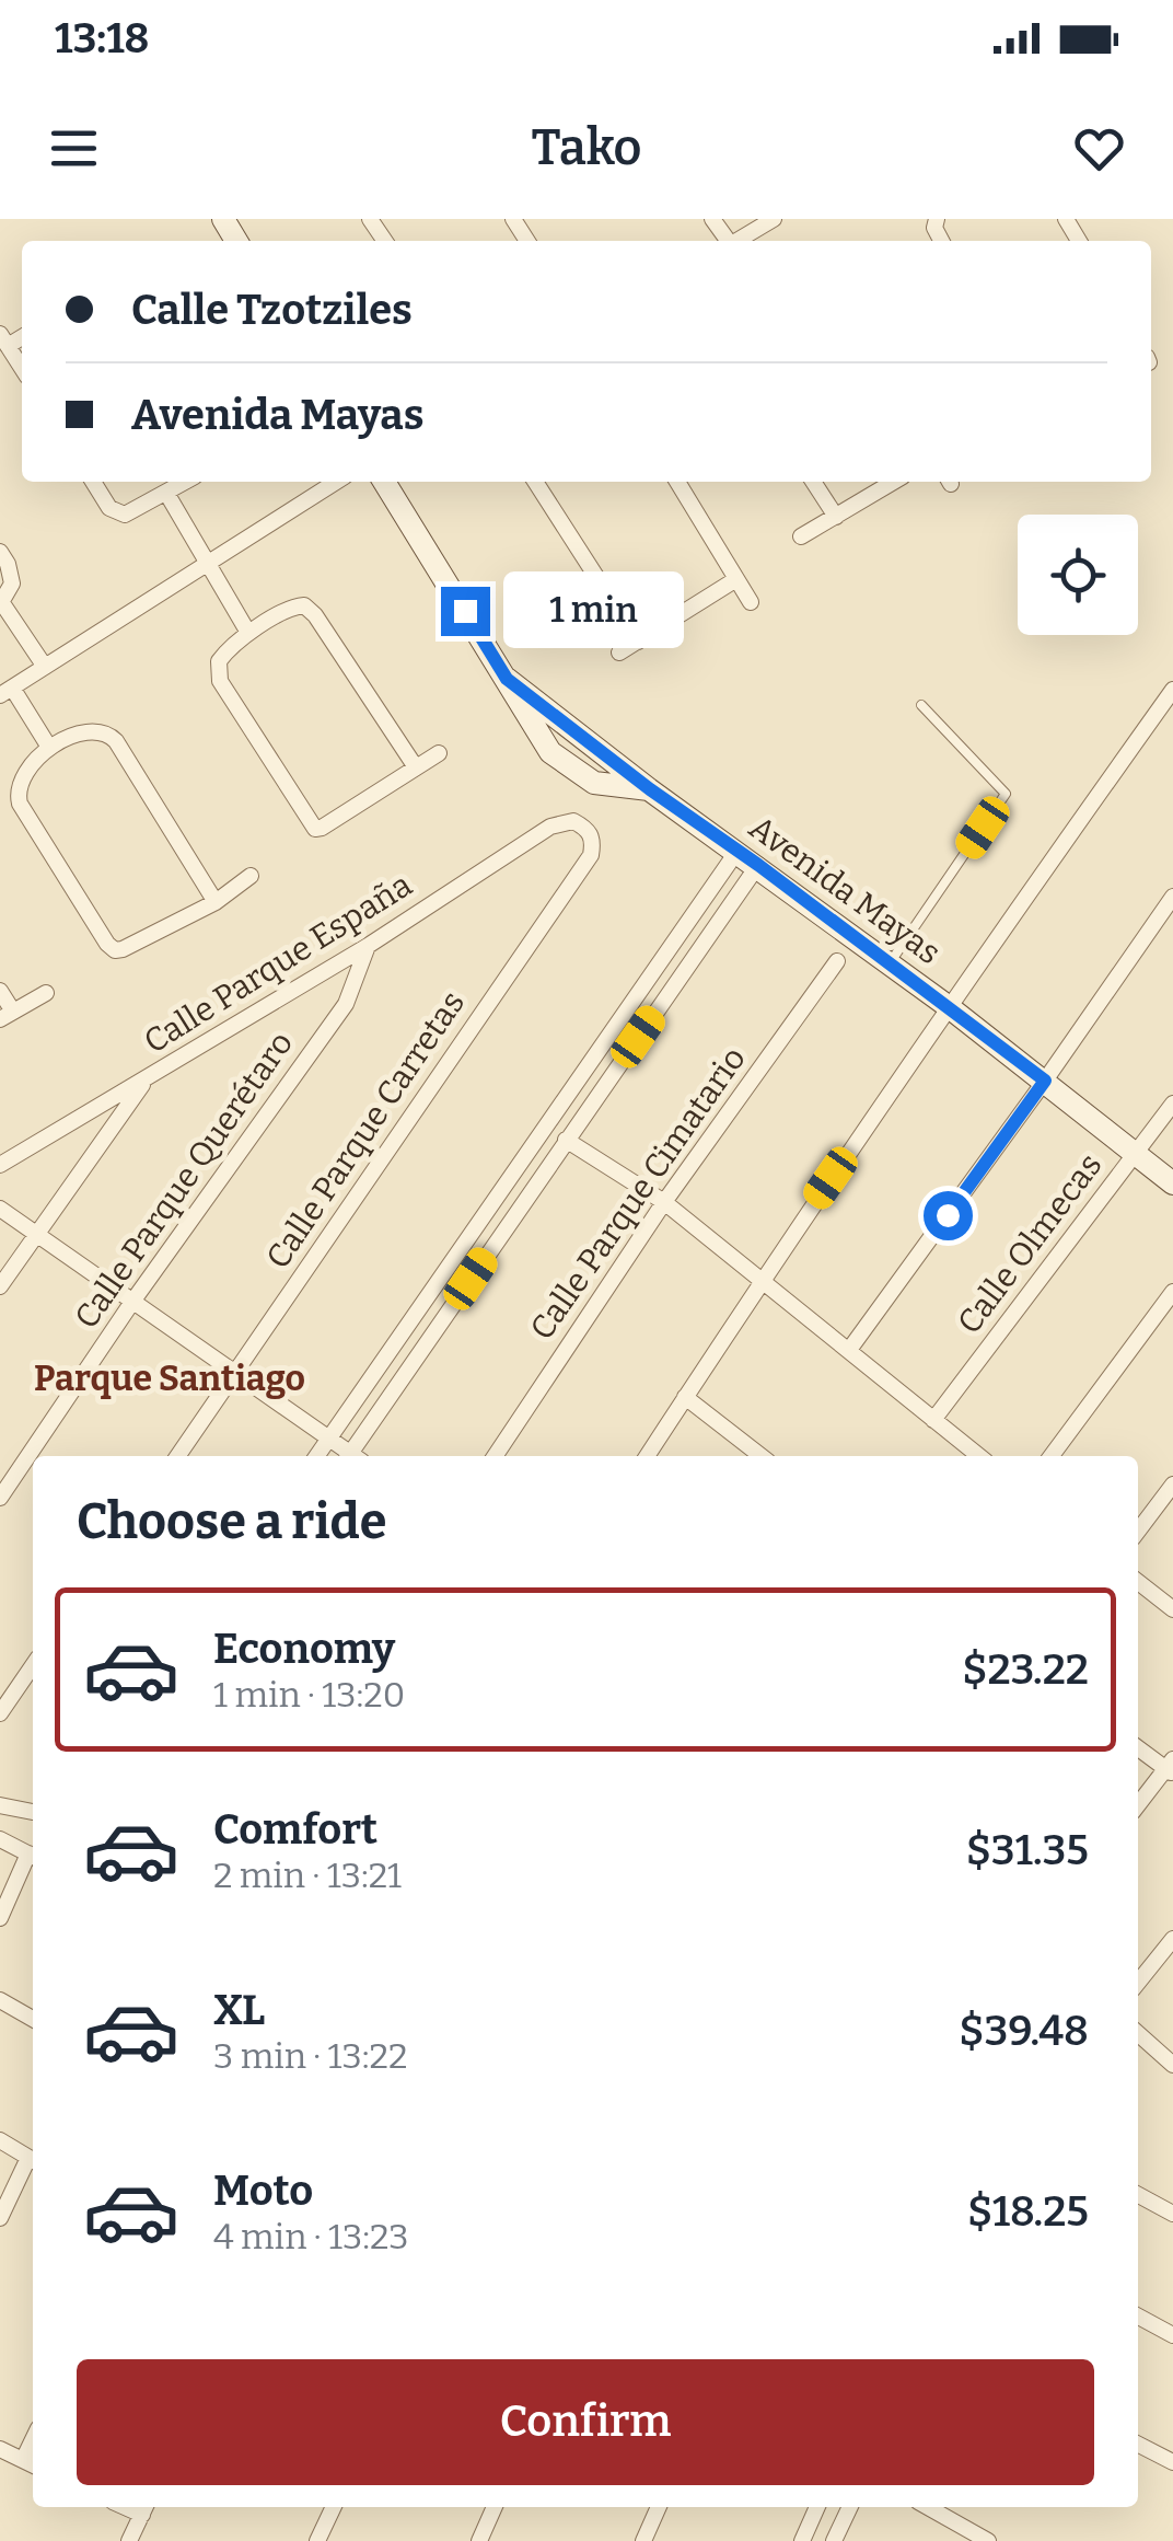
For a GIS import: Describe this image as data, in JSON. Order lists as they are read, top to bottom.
{
  "streets": {
    "street": [
      "Avenida Mayas",
      "Calle Parque España",
      "Calle Parque Carretas",
      "Calle Parque Querétaro",
      "Calle Parque Cimatario",
      "Calle Olmecas"
    ]
  },
  "crossings": [
    ["Avenida Mayas", "Calle Olmecas"],
    ["Calle Parque España", "Calle Parque Carretas"],
    ["Calle Parque España", "Calle Parque Querétaro"]
  ],
  "districts": ["Parque Santiago"],
  "page": {
    "status": "13:18",
    "header": "Tako",
    "banner": ["Calle Tzotziles", "Avenida Mayas"],
    "bubble": "1 min",
    "heading": "Choose a ride",
    "list": [
      {
        "name": "Economy",
        "note": "1 min · 13:20",
        "value": "$23.22"
      },
      {
        "name": "Comfort",
        "note": "2 min · 13:21",
        "value": "$31.35"
      },
      {
        "name": "XL",
        "note": "3 min · 13:22",
        "value": "$39.48"
      },
      {
        "name": "Moto",
        "note": "4 min · 13:23",
        "value": "$18.25"
      }
    ],
    "buttons": "Confirm"
  }
}
